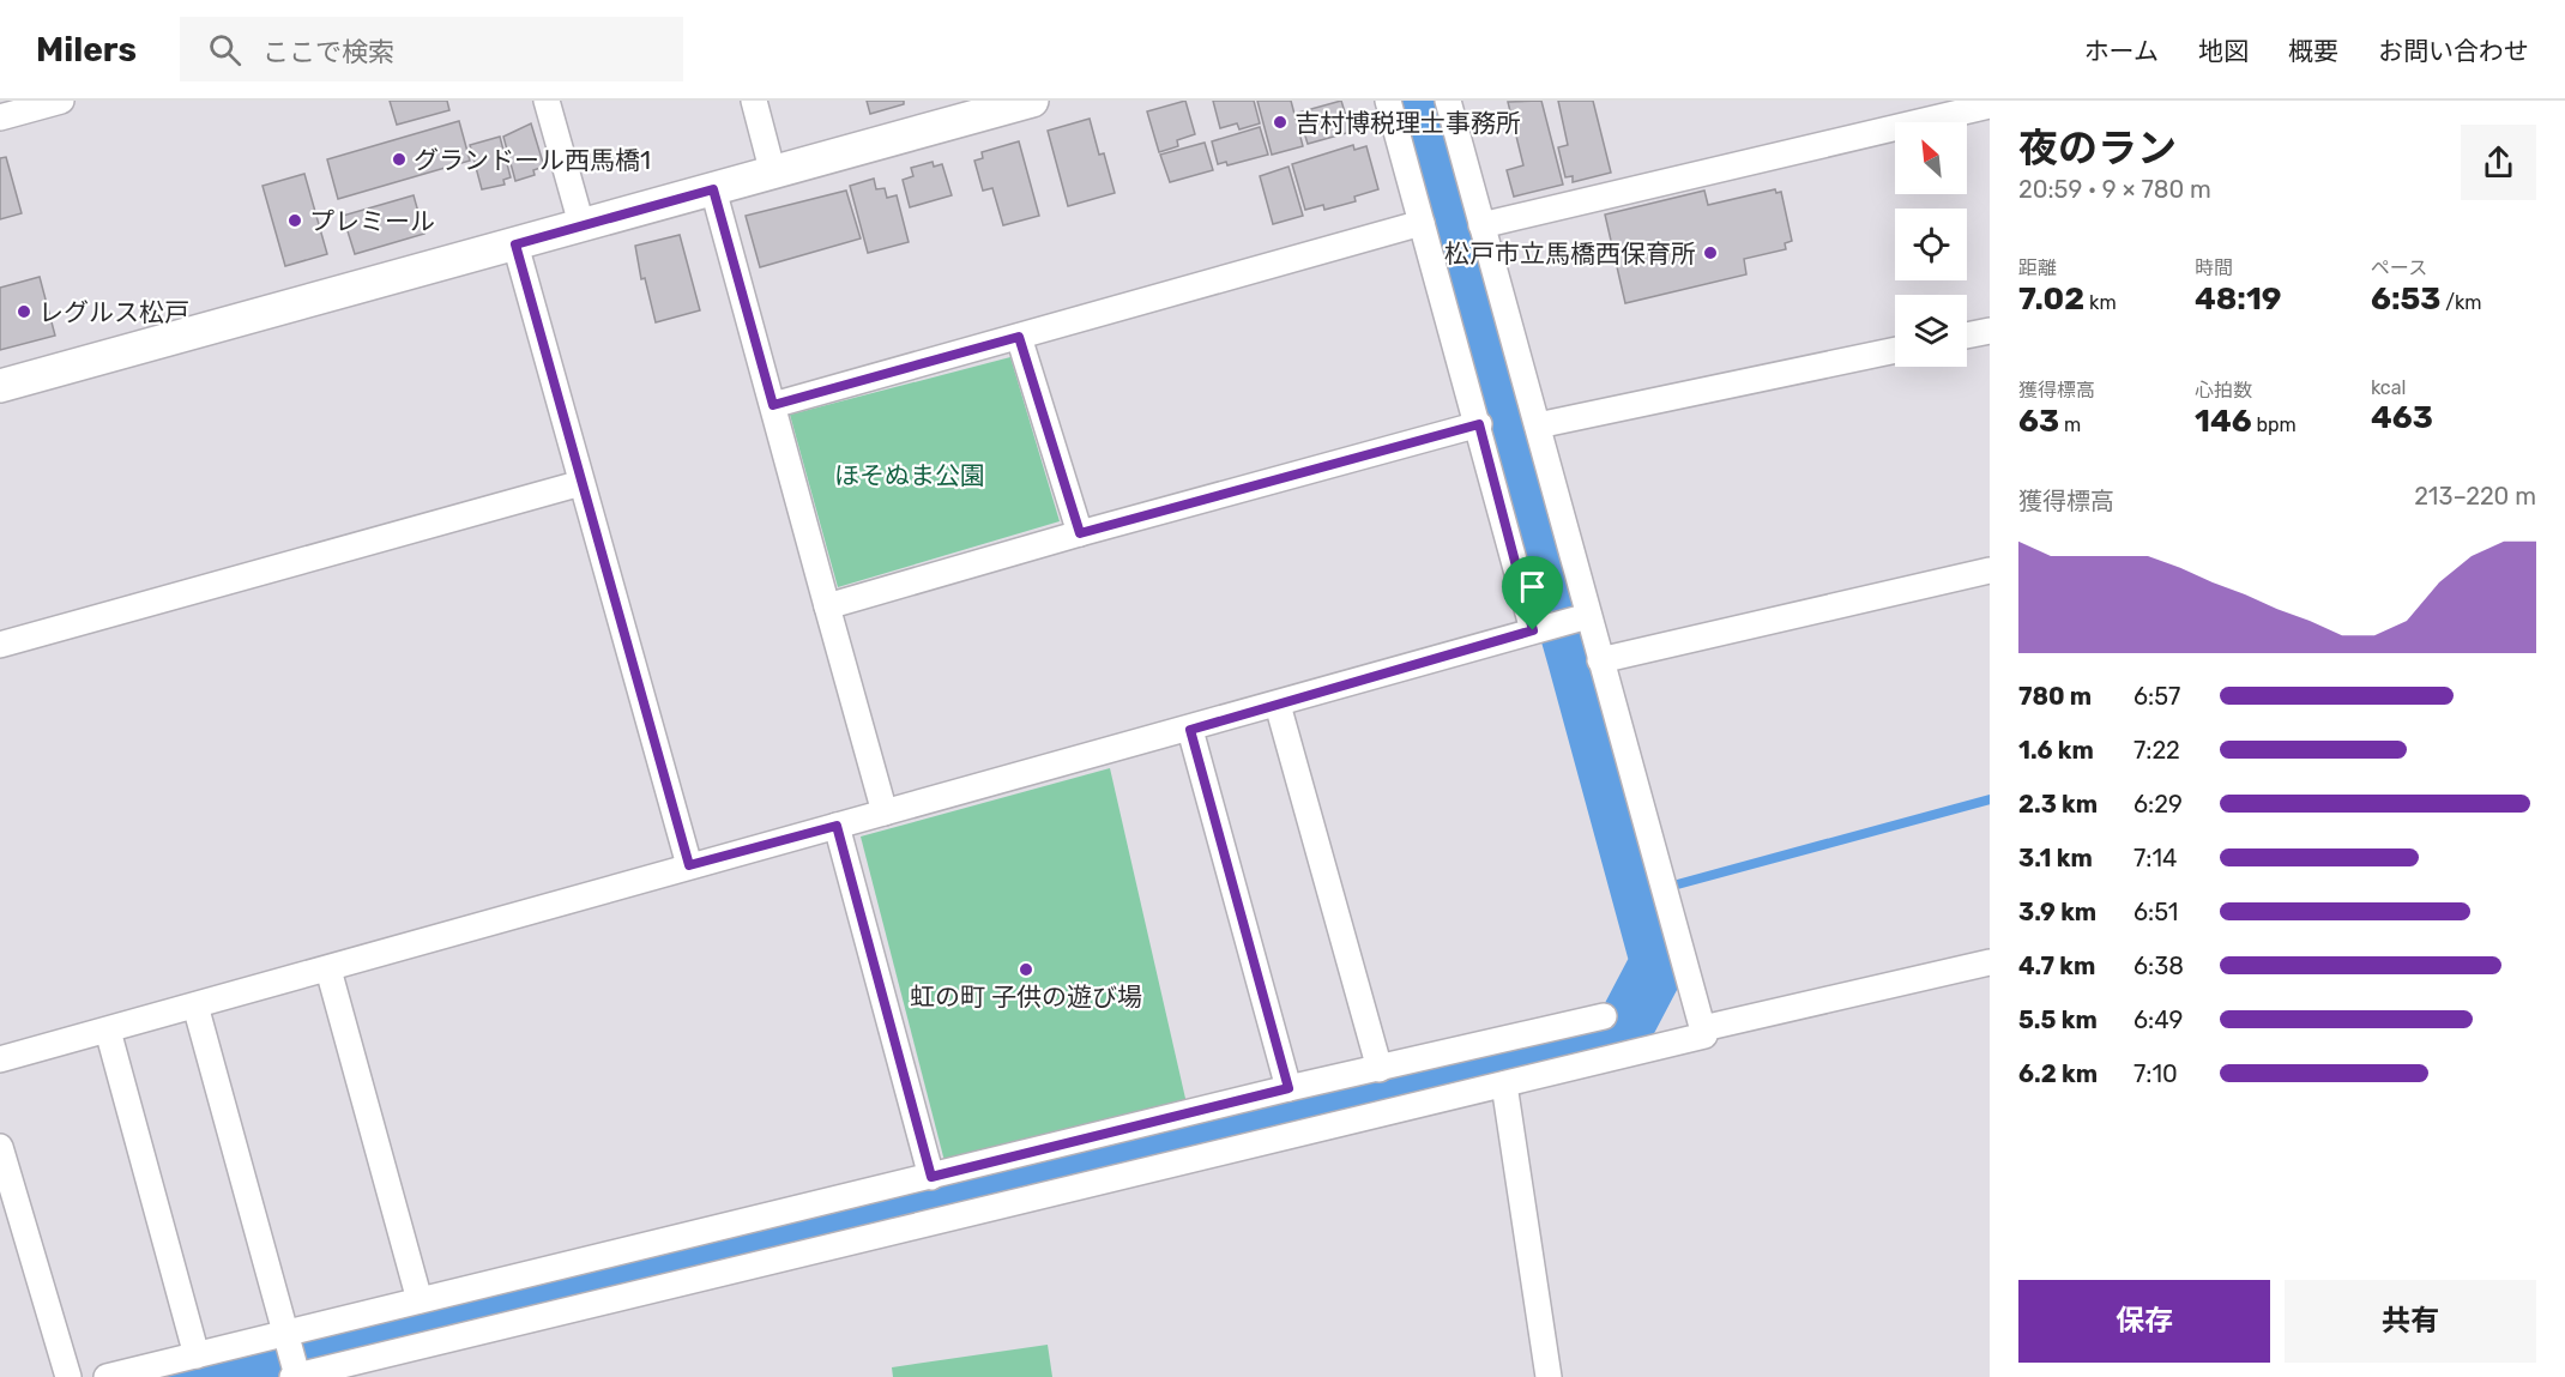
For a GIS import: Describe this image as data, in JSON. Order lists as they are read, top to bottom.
{
  "parks": ["ほそぬま公園"],
  "places": [
    "吉村博税理士事務所",
    "グランドール西馬橋1",
    "プレミール",
    "松戸市立馬橋西保育所",
    "レグルス松戸",
    "虹の町 子供の遊び場"
  ],
  "north": "top left",
  "page": {
    "header": "Milers",
    "search": "ここで検索",
    "nav": [
      "ホーム",
      "地図",
      "概要",
      "お問い合わせ"
    ],
    "heading": ["夜のラン", "20:59 · 9 × 780 m"],
    "stats": [
      ["距離", "7.02 km"],
      ["時間", "48:19"],
      ["ペース", "6:53 /km"],
      ["獲得標高", "63 m"],
      ["心拍数", "146 bpm"],
      ["kcal", "463"]
    ],
    "chart": ["獲得標高", "213–220 m"],
    "list": [
      {
        "name": "780 m",
        "note": "6:57"
      },
      {
        "name": "1.6 km",
        "note": "7:22"
      },
      {
        "name": "2.3 km",
        "note": "6:29"
      },
      {
        "name": "3.1 km",
        "note": "7:14"
      },
      {
        "name": "3.9 km",
        "note": "6:51"
      },
      {
        "name": "4.7 km",
        "note": "6:38"
      },
      {
        "name": "5.5 km",
        "note": "6:49"
      },
      {
        "name": "6.2 km",
        "note": "7:10"
      }
    ],
    "buttons": ["保存", "共有"]
  }
}
